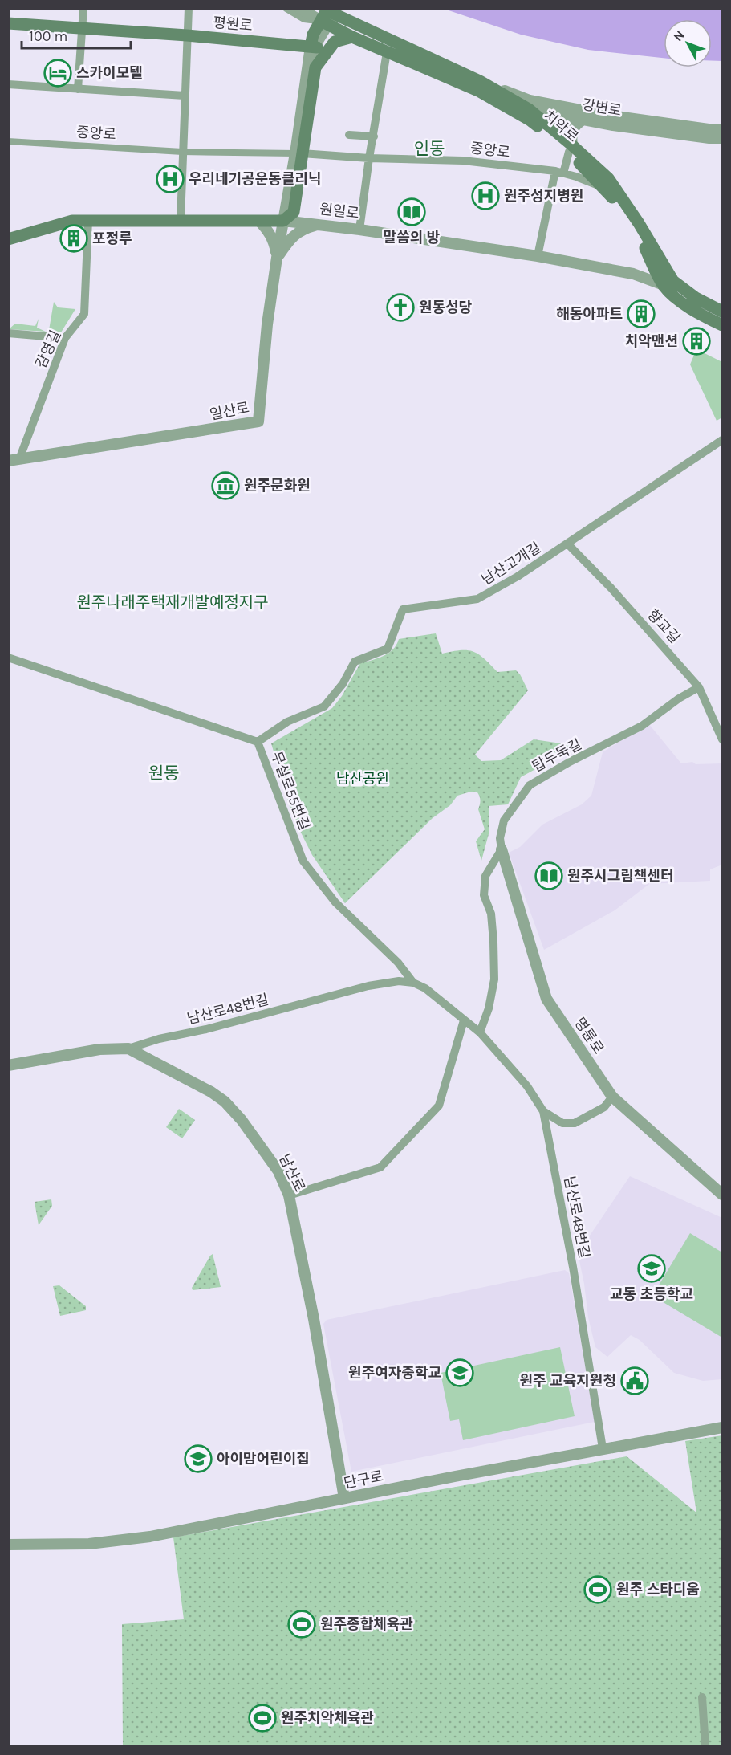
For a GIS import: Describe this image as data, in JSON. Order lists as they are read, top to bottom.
{
  "streets": {
    "main road": [
      "평원로",
      "강변로",
      "치악로",
      "원일로"
    ],
    "street": [
      "중앙로",
      "감영길",
      "일산로",
      "남산고개길",
      "향교길",
      "탑두둑길",
      "무실로55번길",
      "남산로48번길",
      "명륜로",
      "남산로",
      "단구로"
    ]
  },
  "crossings": [
    ["강변로", "치악로"],
    ["치악로", "중앙로"],
    ["치악로", "원일로"],
    ["원일로", "감영길"],
    ["원일로", "일산로"],
    ["감영길", "일산로"],
    ["남산고개길", "향교길"],
    ["남산고개길", "무실로55번길"],
    ["향교길", "탑두둑길"],
    ["탑두둑길", "남산로48번길"],
    ["탑두둑길", "명륜로"],
    ["무실로55번길", "남산로48번길"],
    ["남산로48번길", "남산로"],
    ["남산로48번길", "단구로"],
    ["남산로", "단구로"]
  ],
  "districts": ["인동", "원주나래주택재개발예정지구", "원동"],
  "parks": ["남산공원"],
  "places": {
    "hotel": ["스카이모텔"],
    "hospital": ["우리네기공운동클리닉", "원주성지병원"],
    "library": ["말씀의 방", "원주시그림책센터"],
    "building": ["포정루", "해동아파트", "치악맨션"],
    "church": ["원동성당"],
    "museum": ["원주문화원"],
    "school or university": ["교동 초등학교", "원주여자중학교", "아이맘어린이집"],
    "public building": ["원주 교육지원청"],
    "sports": ["원주 스타디움", "원주종합체육관", "원주치악체육관"]
  },
  "scale_bar": "100 m",
  "north": "top left"
}
